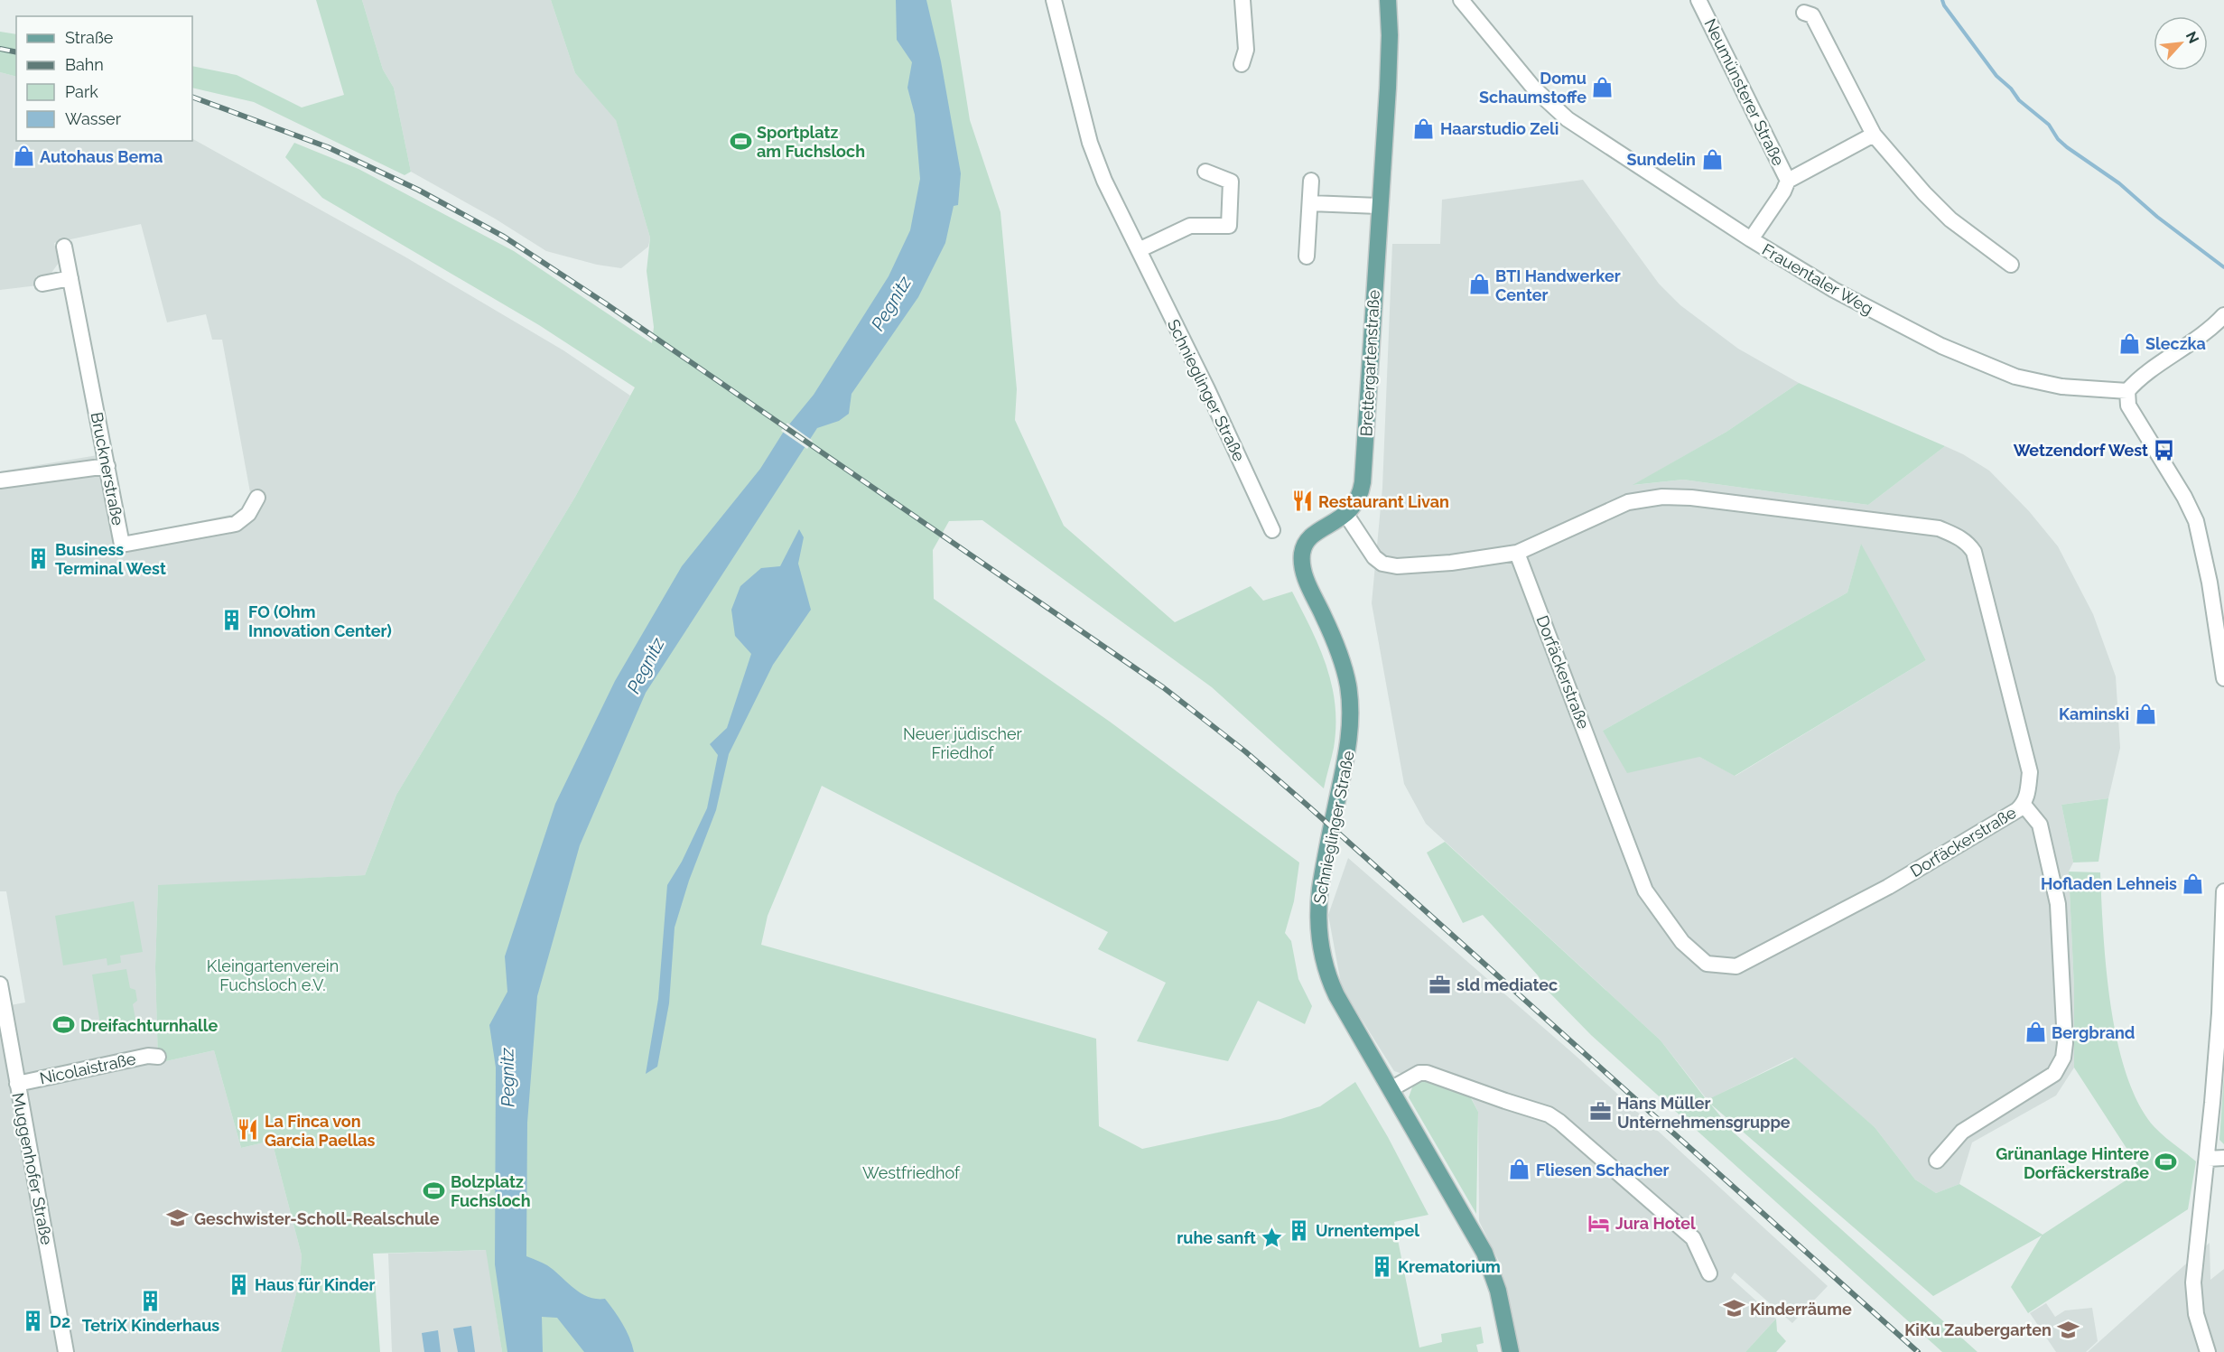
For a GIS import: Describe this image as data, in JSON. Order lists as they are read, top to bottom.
{
  "streets": {
    "main road": ["Brettergartenstraße", "Schnieglinger Straße"],
    "street": [
      "Neumünsterer Straße",
      "Frauentaler Weg",
      "Brucknerstraße",
      "Dorfäckerstraße",
      "Nicolaistraße",
      "Muggenhofer Straße"
    ]
  },
  "crossings": [
    ["Neumünsterer Straße", "Frauentaler Weg"],
    ["Brettergartenstraße", "Schnieglinger Straße"],
    ["Brettergartenstraße", "Dorfäckerstraße"],
    ["Schnieglinger Straße", "Dorfäckerstraße"],
    ["Nicolaistraße", "Muggenhofer Straße"]
  ],
  "water": ["Pegnitz"],
  "parks": ["Neuer jüdischer Friedhof", "Kleingartenverein Fuchsloch e.V.", "Westfriedhof"],
  "places": {
    "shop": [
      "Domu Schaumstoffe",
      "Haarstudio Zeli",
      "Autohaus Bema",
      "Sundelin",
      "BTI Handwerker Center",
      "Sleczka",
      "Kaminski",
      "Hofladen Lehneis",
      "Bergbrand",
      "Fliesen Schacher"
    ],
    "sports": [
      "Sportplatz am Fuchsloch",
      "Dreifachturnhalle",
      "Grünanlage Hintere Dorfäckerstraße",
      "Bolzplatz Fuchsloch"
    ],
    "bus stop": ["Wetzendorf West"],
    "restaurant": ["Restaurant Livan", "La Finca von Garcia Paellas"],
    "building": [
      "Business Terminal West",
      "FO (Ohm Innovation Center)",
      "Urnentempel",
      "Krematorium",
      "Haus für Kinder",
      "TetriX Kinderhaus",
      "D2"
    ],
    "office": ["sld mediatec", "Hans Müller Unternehmensgruppe"],
    "school or university": ["Geschwister-Scholl-Realschule", "Kinderräume", "KiKu Zaubergarten"],
    "hotel": ["Jura Hotel"],
    "place": ["ruhe sanft"]
  },
  "legend": [
    "Straße",
    "Bahn",
    "Park",
    "Wasser"
  ],
  "north": "top right"
}
